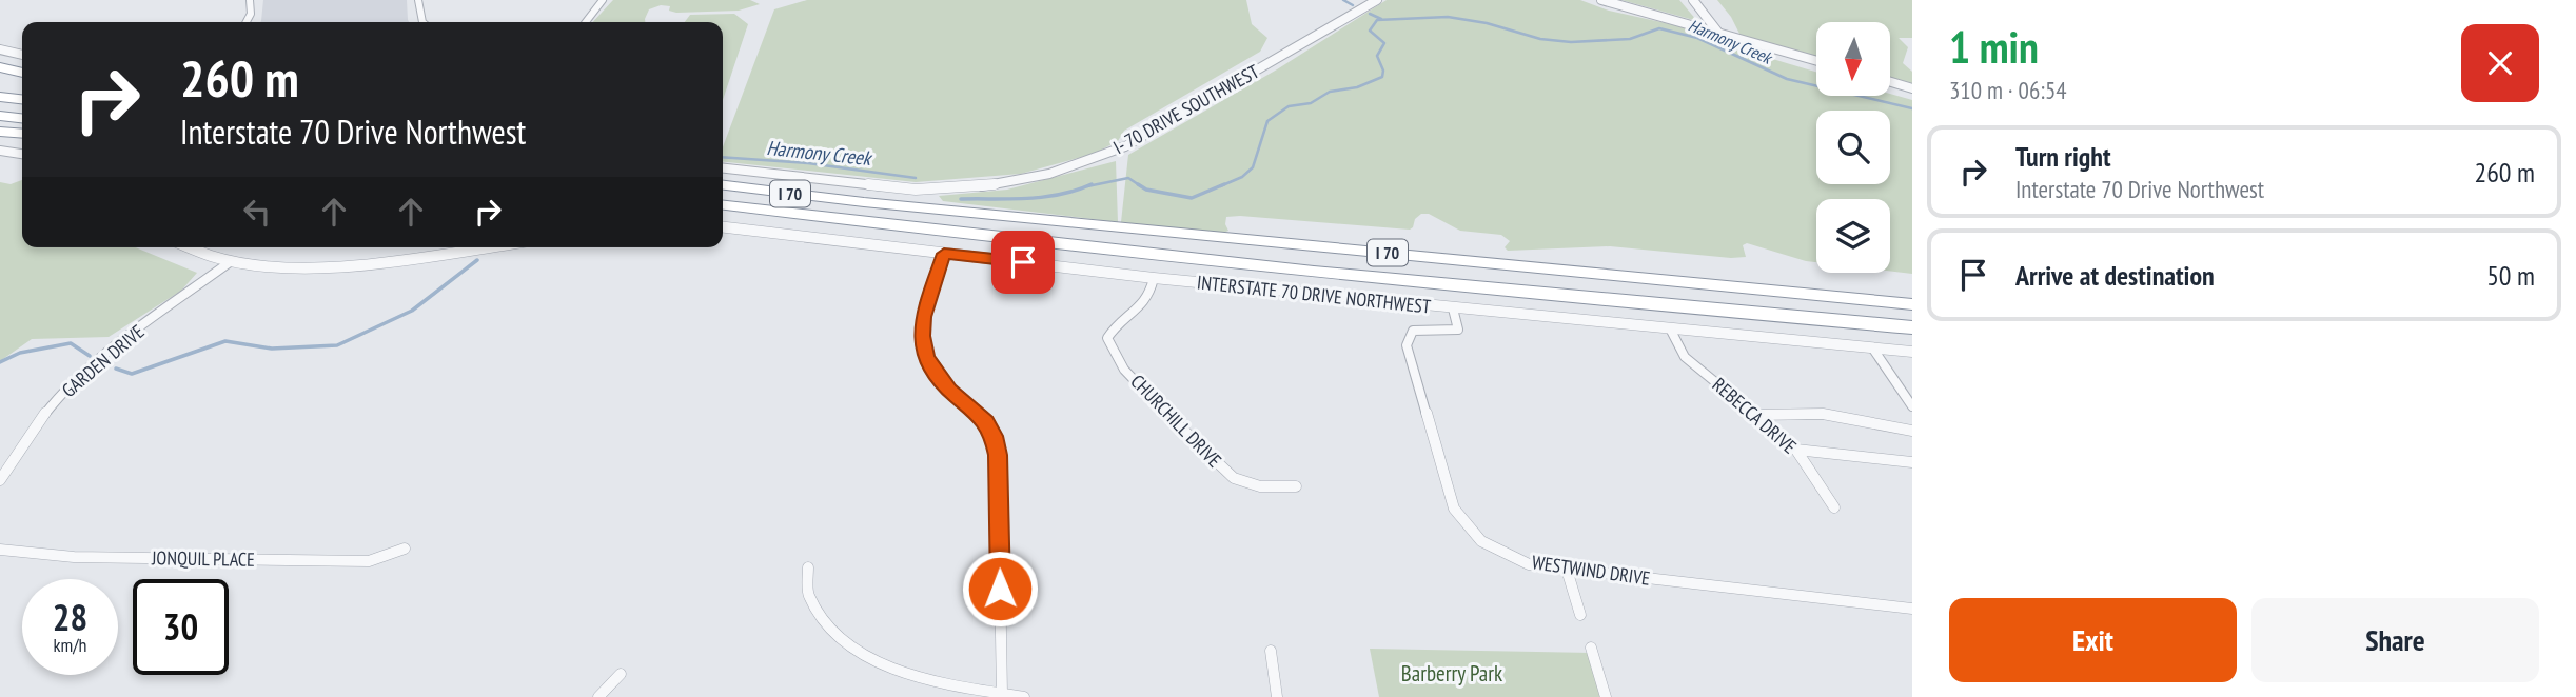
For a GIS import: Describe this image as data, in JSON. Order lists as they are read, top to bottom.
{
  "streets": {
    "highway": ["I 70"],
    "street": [
      "I- 70 DRIVE SOUTHWEST",
      "INTERSTATE 70 DRIVE NORTHWEST",
      "GARDEN DRIVE",
      "REBECCA DRIVE",
      "CHURCHILL DRIVE",
      "JONQUIL PLACE",
      "WESTWIND DRIVE"
    ]
  },
  "crossings": [
    ["INTERSTATE 70 DRIVE NORTHWEST", "REBECCA DRIVE"],
    ["INTERSTATE 70 DRIVE NORTHWEST", "CHURCHILL DRIVE"],
    ["INTERSTATE 70 DRIVE NORTHWEST", "WESTWIND DRIVE"]
  ],
  "water": ["Harmony Creek"],
  "parks": ["Barberry Park"],
  "north": "bottom",
  "page": {
    "heading": ["1 min", "310 m · 06:54"],
    "turn": ["260 m", "Interstate 70 Drive Northwest"],
    "list": [
      {
        "name": "Turn right",
        "note": "Interstate 70 Drive Northwest",
        "value": "260 m"
      },
      {
        "name": "Arrive at destination",
        "value": "50 m"
      }
    ],
    "speed": "28 km/h",
    "limit": "30",
    "buttons": ["Exit", "Share"]
  }
}
